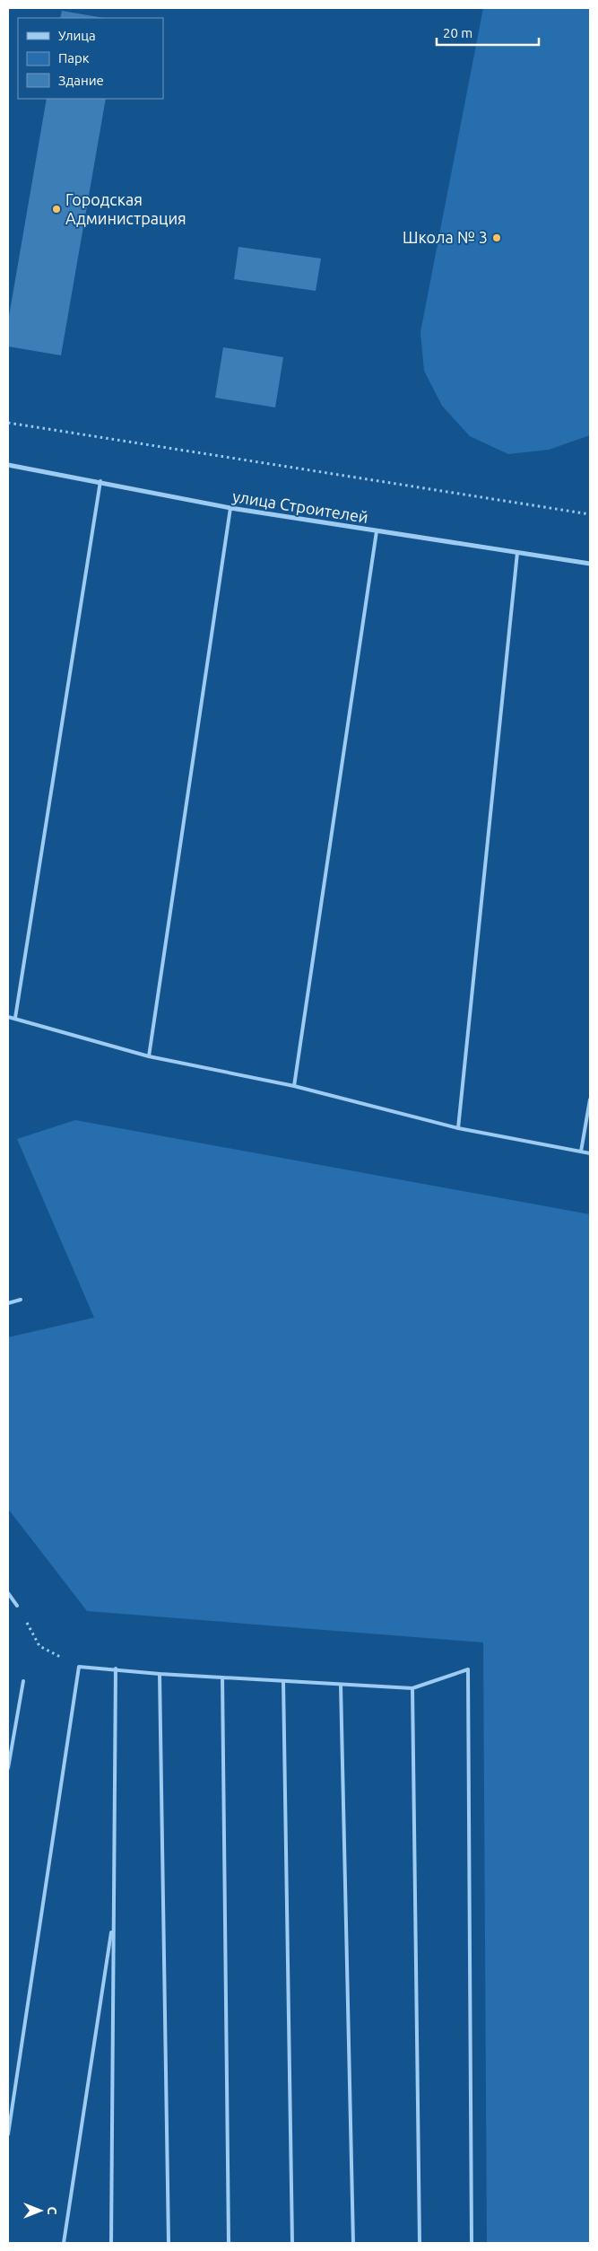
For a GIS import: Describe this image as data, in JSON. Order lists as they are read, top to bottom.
{
  "streets": {
    "street": ["улица Строителей"]
  },
  "places": ["Городская Администрация", "Школа № 3"],
  "legend": ["Улица", "Парк", "Здание"],
  "scale_bar": "20 m",
  "north": "right"
}
